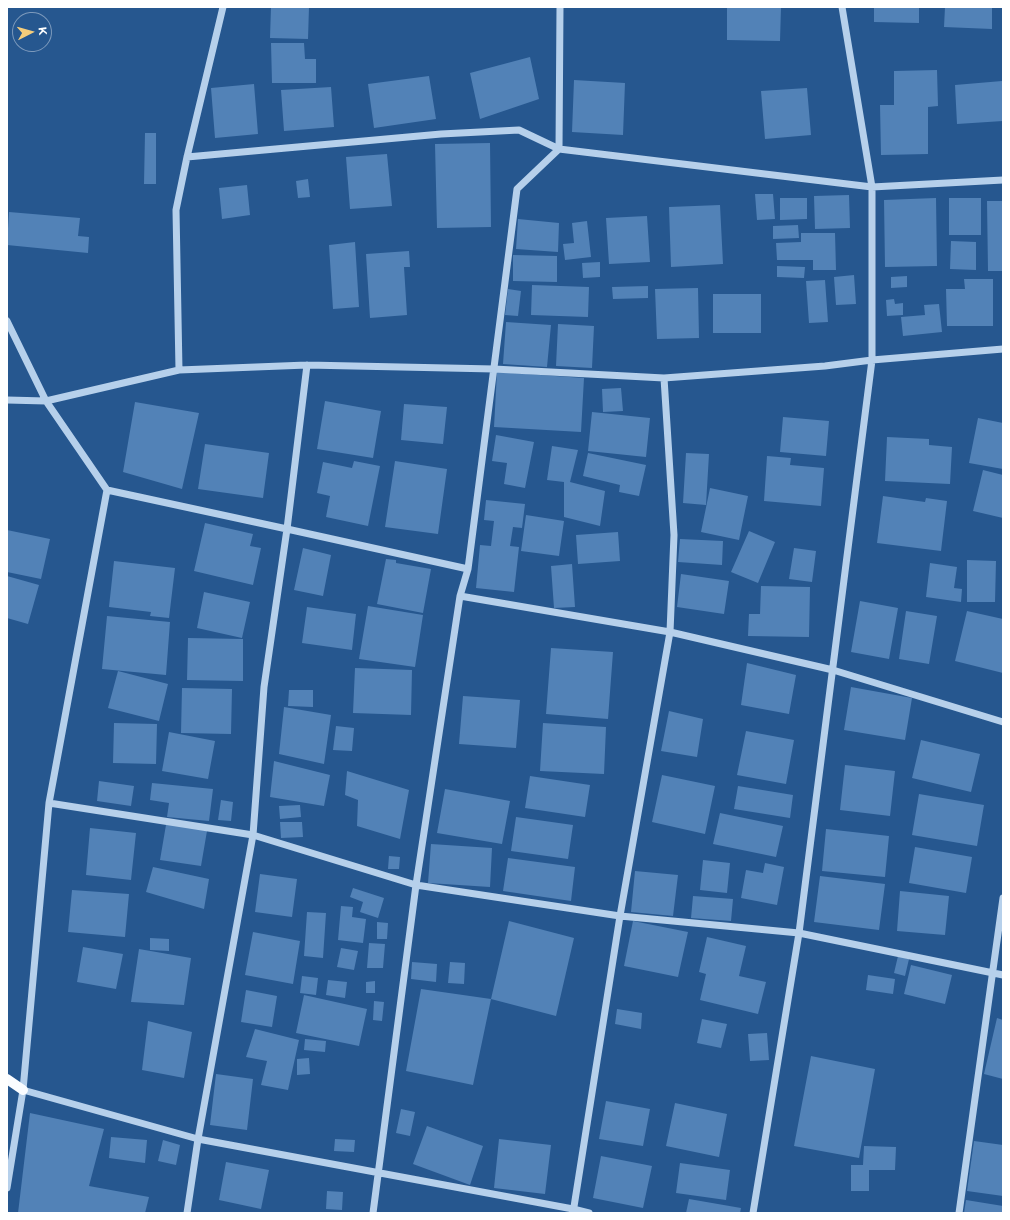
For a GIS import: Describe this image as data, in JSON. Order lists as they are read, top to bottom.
{
  "north": "right"
}
